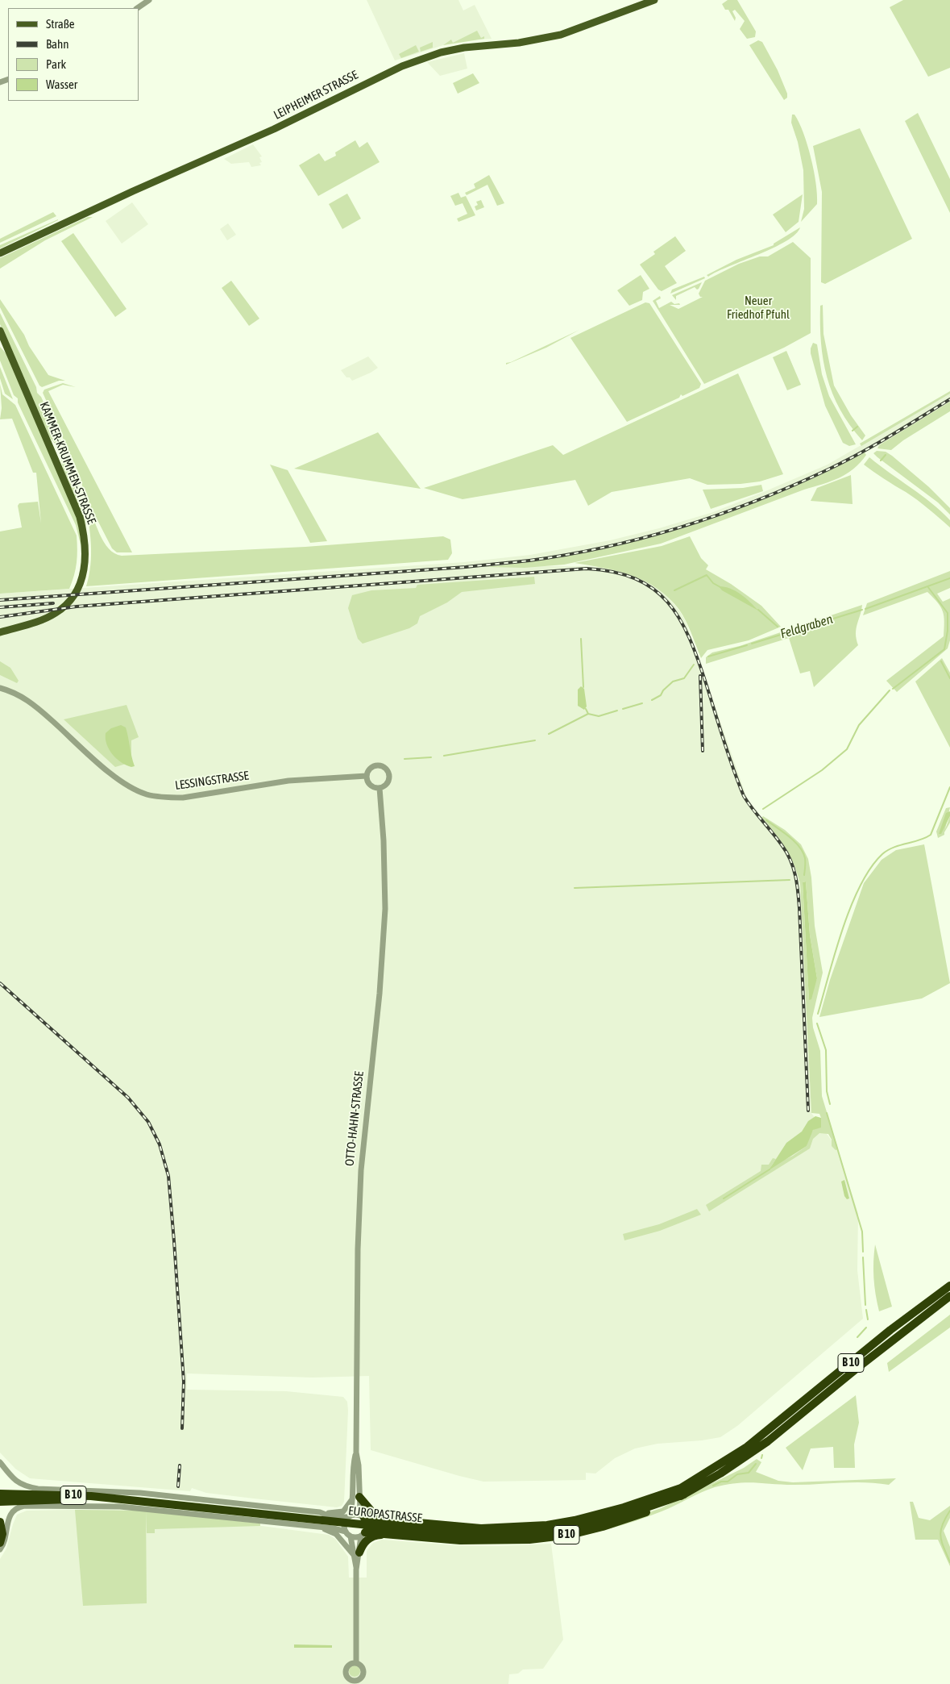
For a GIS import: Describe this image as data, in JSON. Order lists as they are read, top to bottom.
{
  "streets": {
    "highway": ["B 10", "EUROPASTRASSE"],
    "main road": ["LEIPHEIMER STRASSE", "KAMMER-KRUMMEN-STRASSE"],
    "street": ["LESSINGSTRASSE", "OTTO-HAHN-STRASSE"]
  },
  "crossings": [
    ["LESSINGSTRASSE", "OTTO-HAHN-STRASSE"],
    ["OTTO-HAHN-STRASSE", "B 10"],
    ["OTTO-HAHN-STRASSE", "EUROPASTRASSE"],
    ["B 10", "EUROPASTRASSE"]
  ],
  "water": ["Feldgraben"],
  "parks": ["Neuer Friedhof Pfuhl"],
  "legend": [
    "Straße",
    "Bahn",
    "Park",
    "Wasser"
  ]
}
